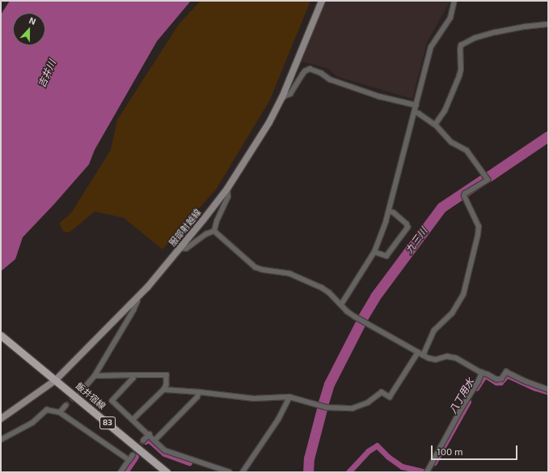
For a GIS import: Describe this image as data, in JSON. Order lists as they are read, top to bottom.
{
  "streets": {
    "main road": ["服部射越線", "飯井宿線", "83"]
  },
  "crossings": [
    ["服部射越線", "飯井宿線"]
  ],
  "water": ["吉井川", "九三川", "八丁用水"],
  "scale_bar": "100 m",
  "north": "top"
}
